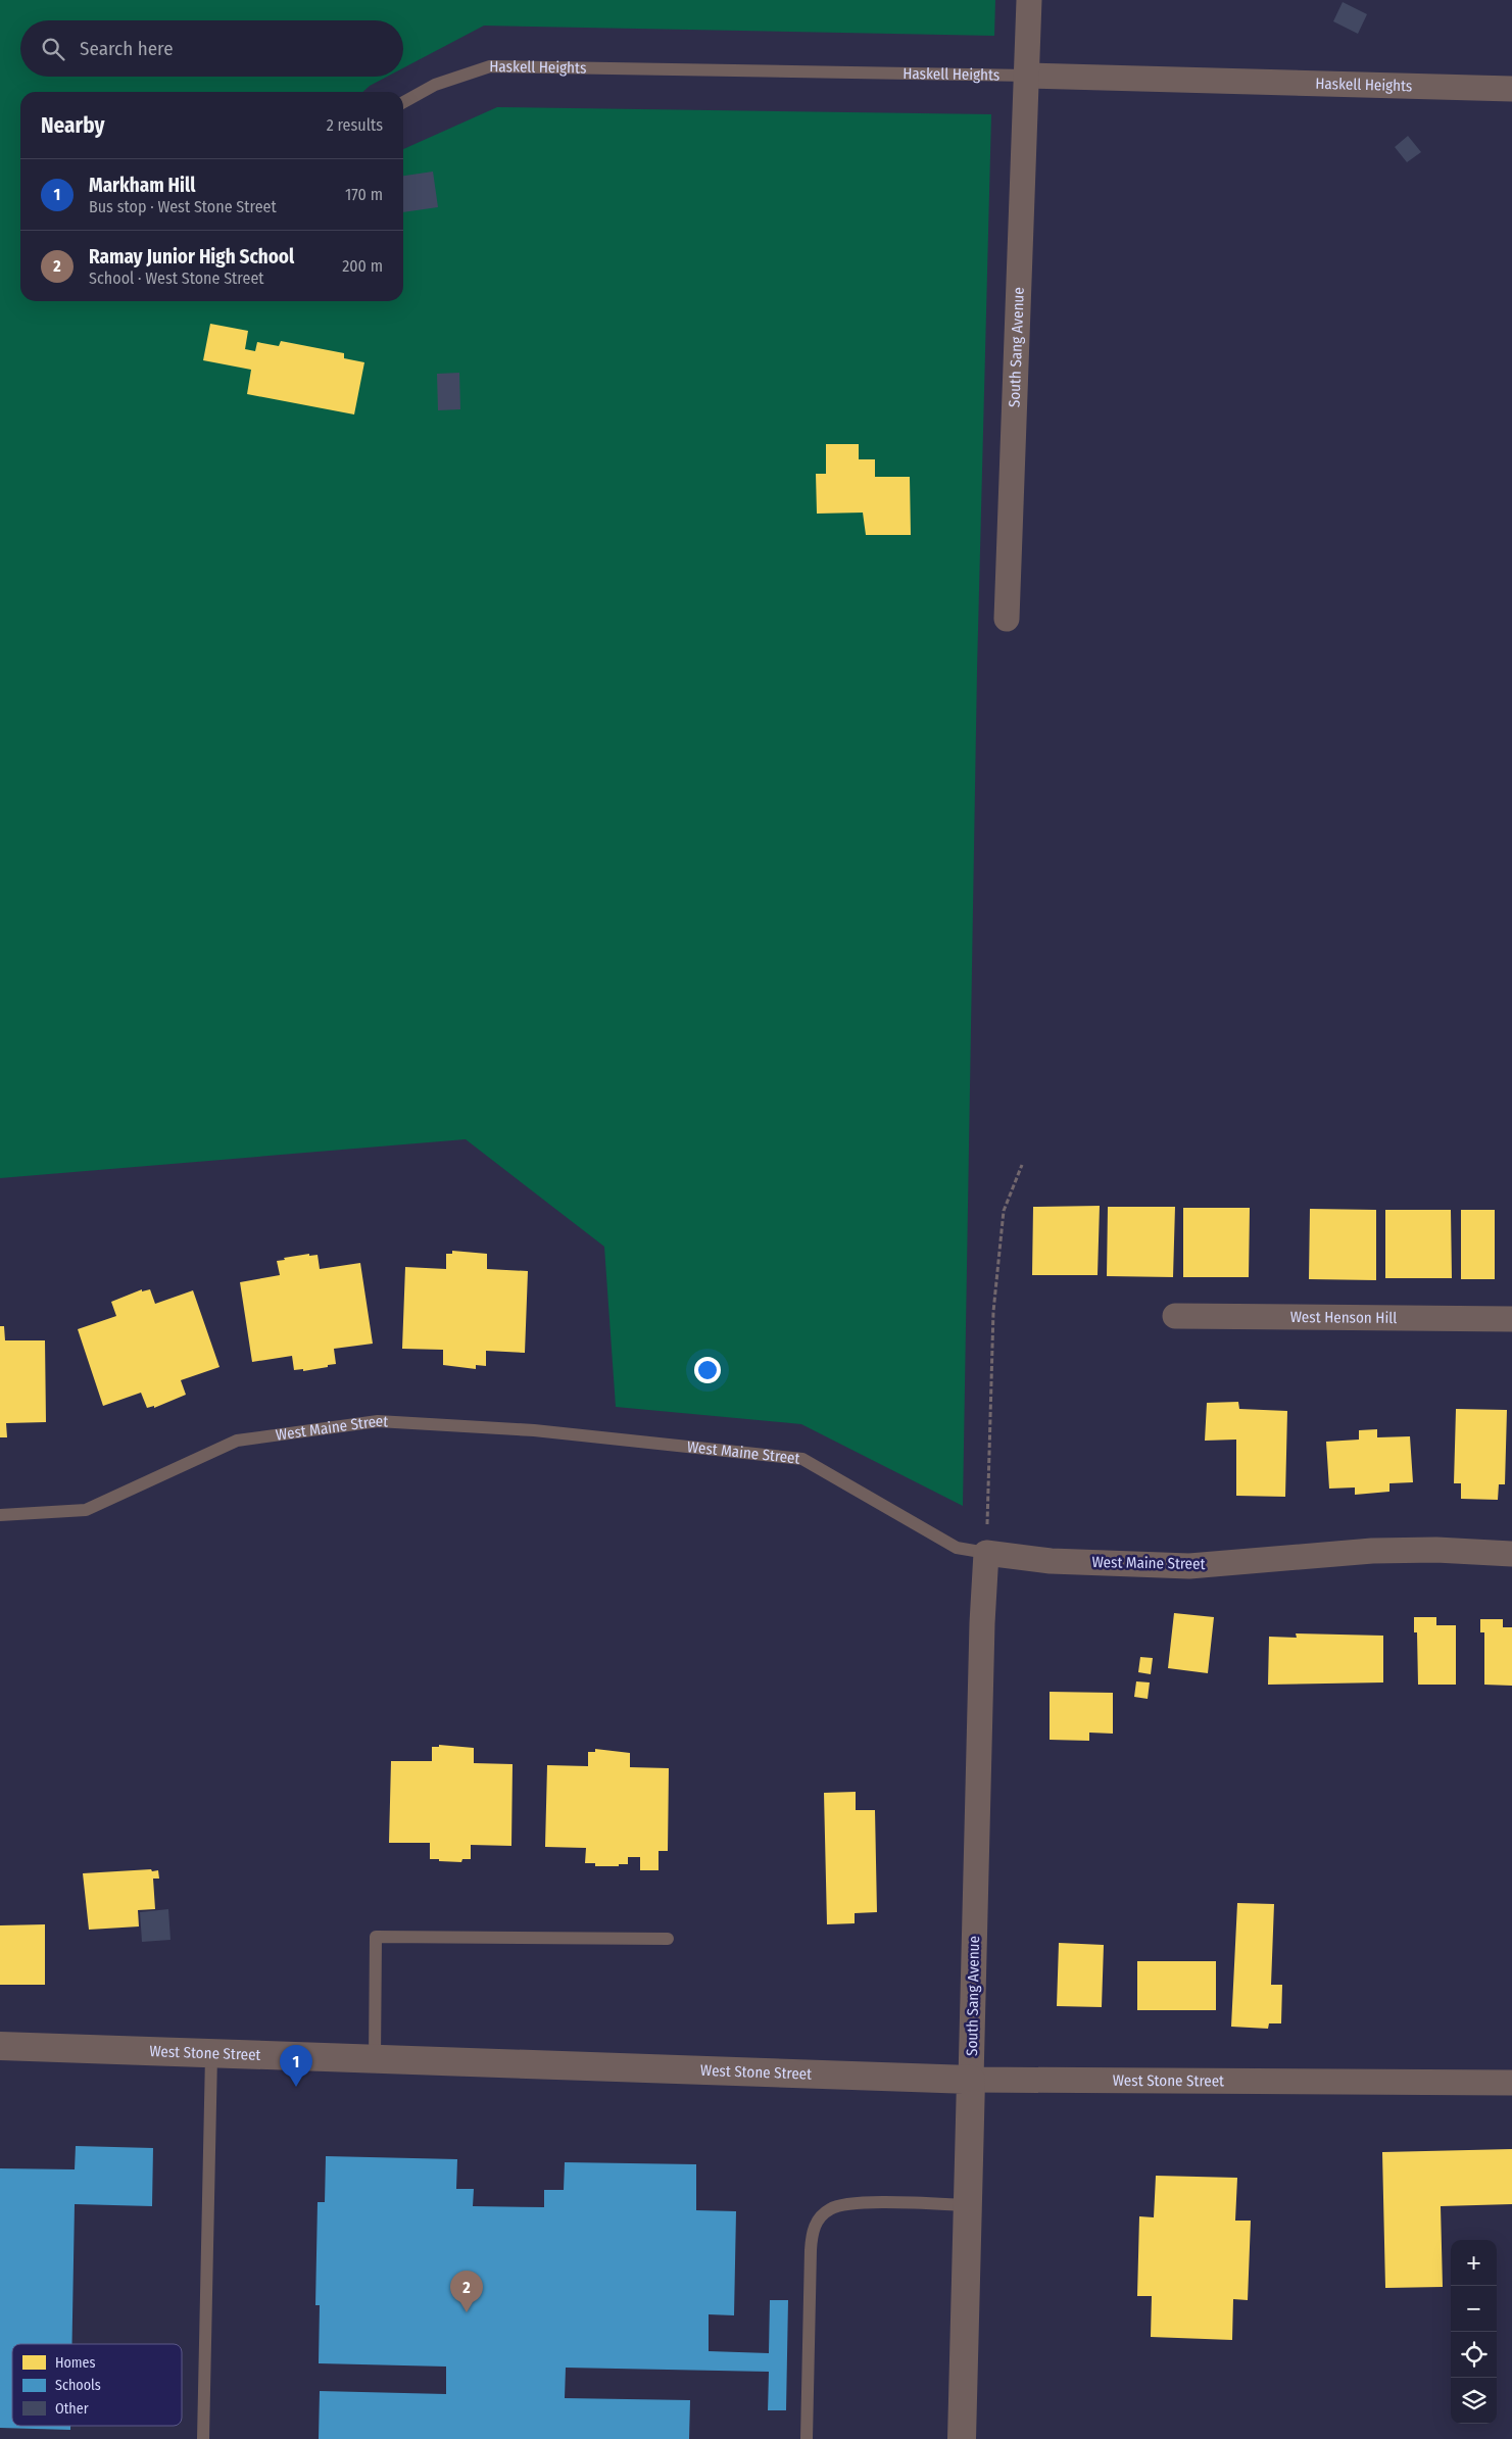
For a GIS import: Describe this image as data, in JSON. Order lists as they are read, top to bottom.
{
  "streets": {
    "street": [
      "Haskell Heights",
      "South Sang Avenue",
      "West Henson Hill",
      "West Maine Street",
      "West Stone Street"
    ]
  },
  "crossings": [
    ["Haskell Heights", "South Sang Avenue"],
    ["South Sang Avenue", "West Maine Street"],
    ["South Sang Avenue", "West Stone Street"]
  ],
  "legend": ["Homes", "Schools", "Other"],
  "page": {
    "search": "Search here",
    "heading": ["Nearby", "2 results"],
    "list": [
      {
        "mark": "1",
        "name": "Markham Hill",
        "note": "Bus stop · West Stone Street",
        "value": "170 m"
      },
      {
        "mark": "2",
        "name": "Ramay Junior High School",
        "note": "School · West Stone Street",
        "value": "200 m"
      }
    ],
    "pins": ["1", "2"],
    "map_buttons": ["+", "−"]
  }
}
